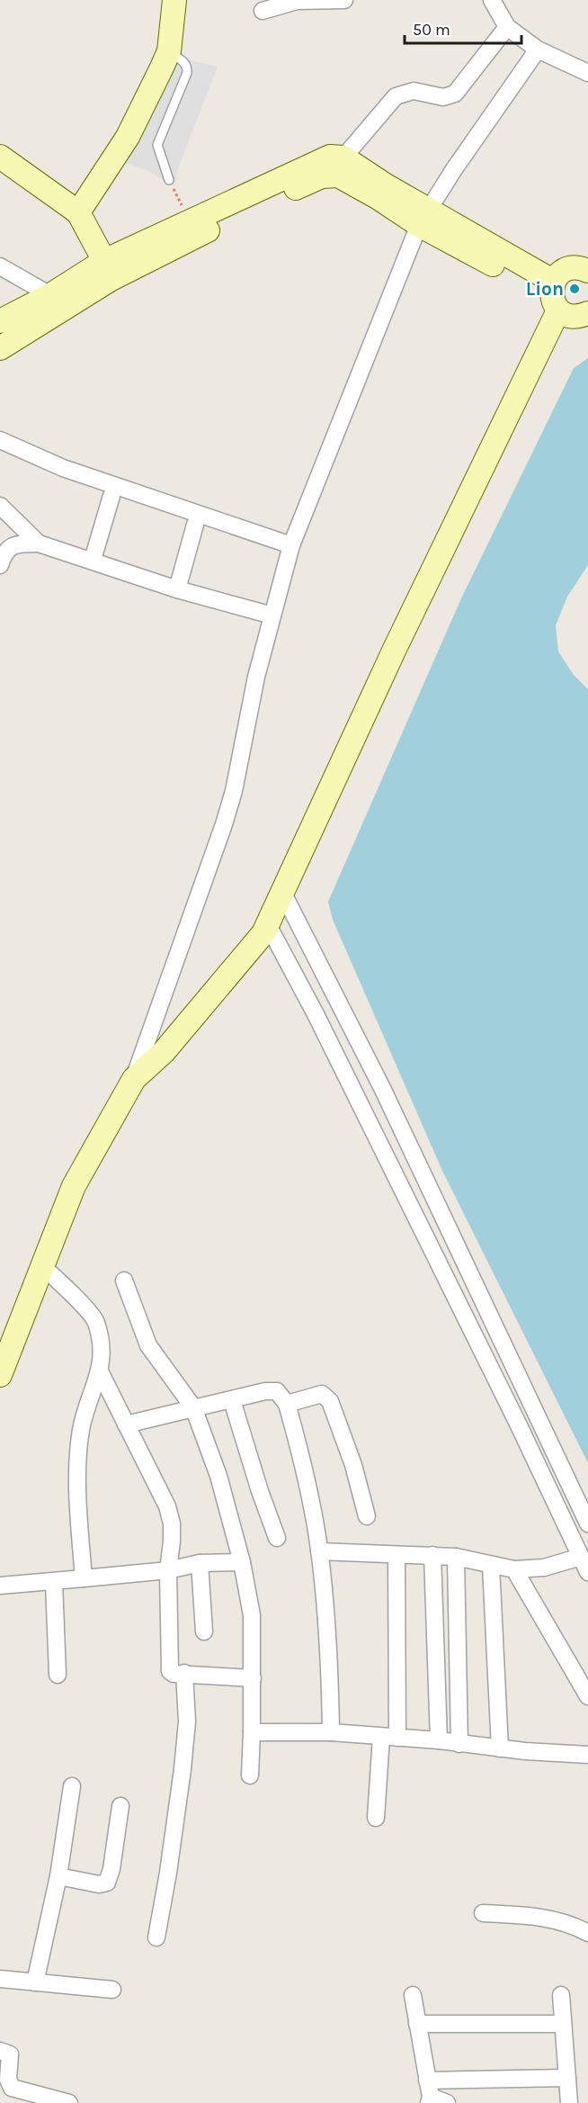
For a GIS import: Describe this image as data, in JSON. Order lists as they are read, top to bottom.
{
  "places": ["Lion"],
  "scale_bar": "50 m"
}
